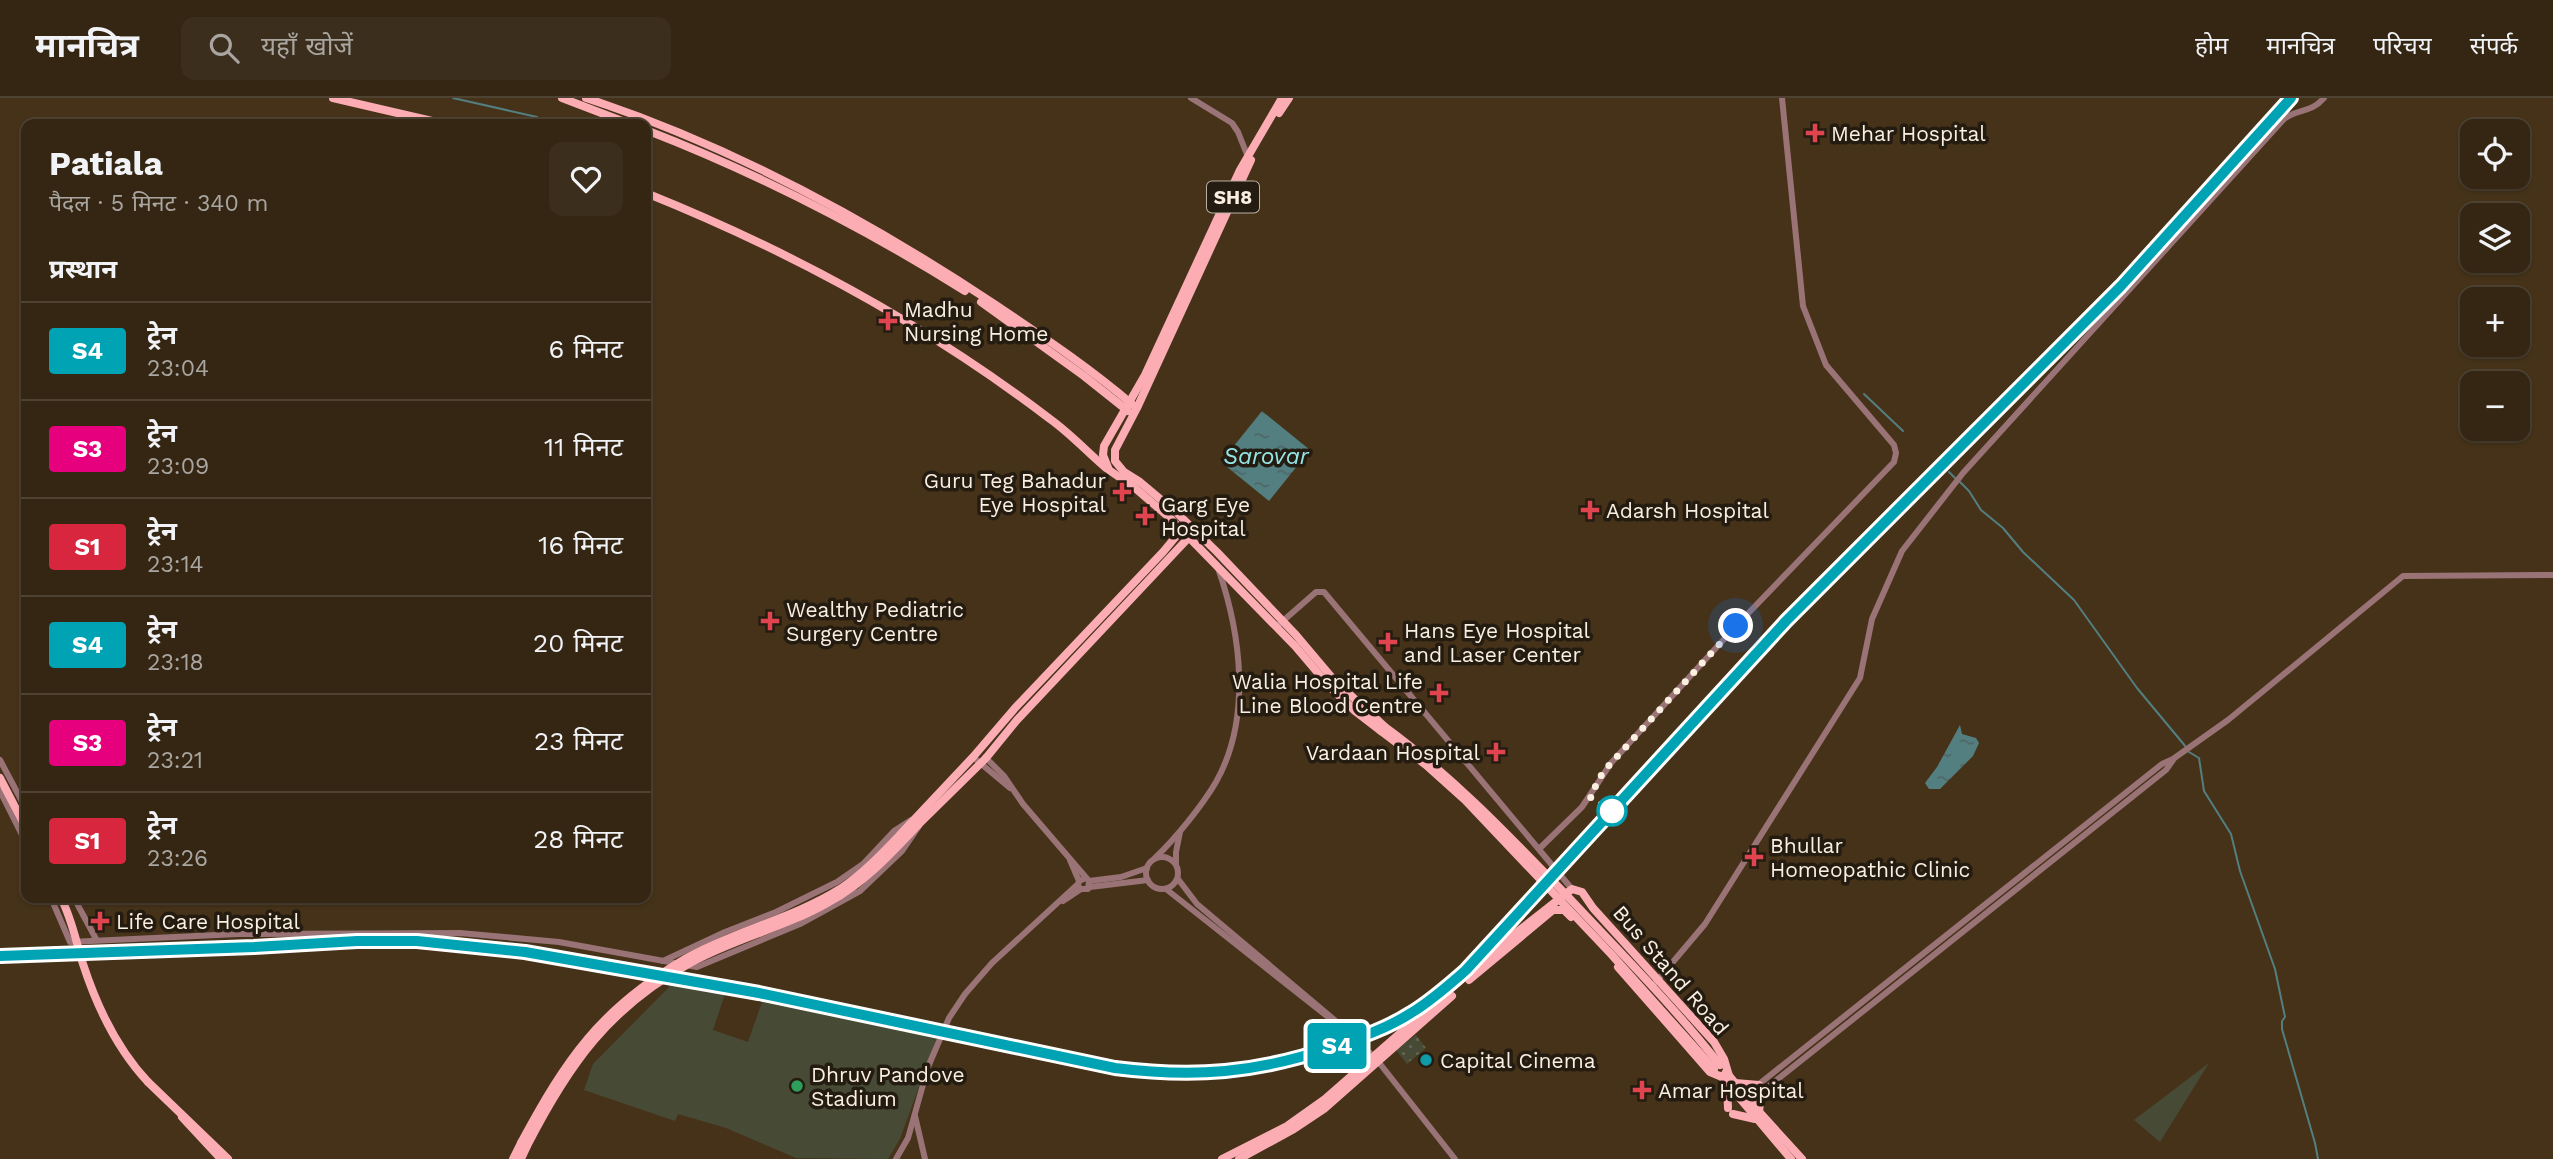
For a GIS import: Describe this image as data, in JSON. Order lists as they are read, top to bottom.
{
  "streets": {
    "main road": ["SH8", "Bus Stand Road"]
  },
  "water": ["Sarovar"],
  "places": {
    "health": [
      "Mehar Hospital",
      "Madhu Nursing Home",
      "Guru Teg Bahadur Eye Hospital",
      "Adarsh Hospital",
      "Garg Eye Hospital",
      "Wealthy Pediatric Surgery Centre",
      "Hans Eye Hospital and Laser Center",
      "Walia Hospital Life Line Blood Centre",
      "Vardaan Hospital",
      "Bhullar Homeopathic Clinic",
      "Life Care Hospital",
      "Amar Hospital"
    ],
    "other": ["Capital Cinema", "Dhruv Pandove Stadium"]
  },
  "page": {
    "header": "मानचित्र",
    "search": "यहाँ खोजें",
    "nav": [
      "होम",
      "मानचित्र",
      "परिचय",
      "संपर्क"
    ],
    "on_map": "S4",
    "map_buttons": ["+", "−"],
    "heading": [
      ["Patiala", "पैदल · 5 मिनट · 340 m"],
      "प्रस्थान"
    ],
    "list": [
      {
        "mark": "S4",
        "name": "ट्रेन",
        "note": "23:04",
        "value": "6 मिनट"
      },
      {
        "mark": "S3",
        "name": "ट्रेन",
        "note": "23:09",
        "value": "11 मिनट"
      },
      {
        "mark": "S1",
        "name": "ट्रेन",
        "note": "23:14",
        "value": "16 मिनट"
      },
      {
        "mark": "S4",
        "name": "ट्रेन",
        "note": "23:18",
        "value": "20 मिनट"
      },
      {
        "mark": "S3",
        "name": "ट्रेन",
        "note": "23:21",
        "value": "23 मिनट"
      },
      {
        "mark": "S1",
        "name": "ट्रेन",
        "note": "23:26",
        "value": "28 मिनट"
      }
    ]
  }
}
